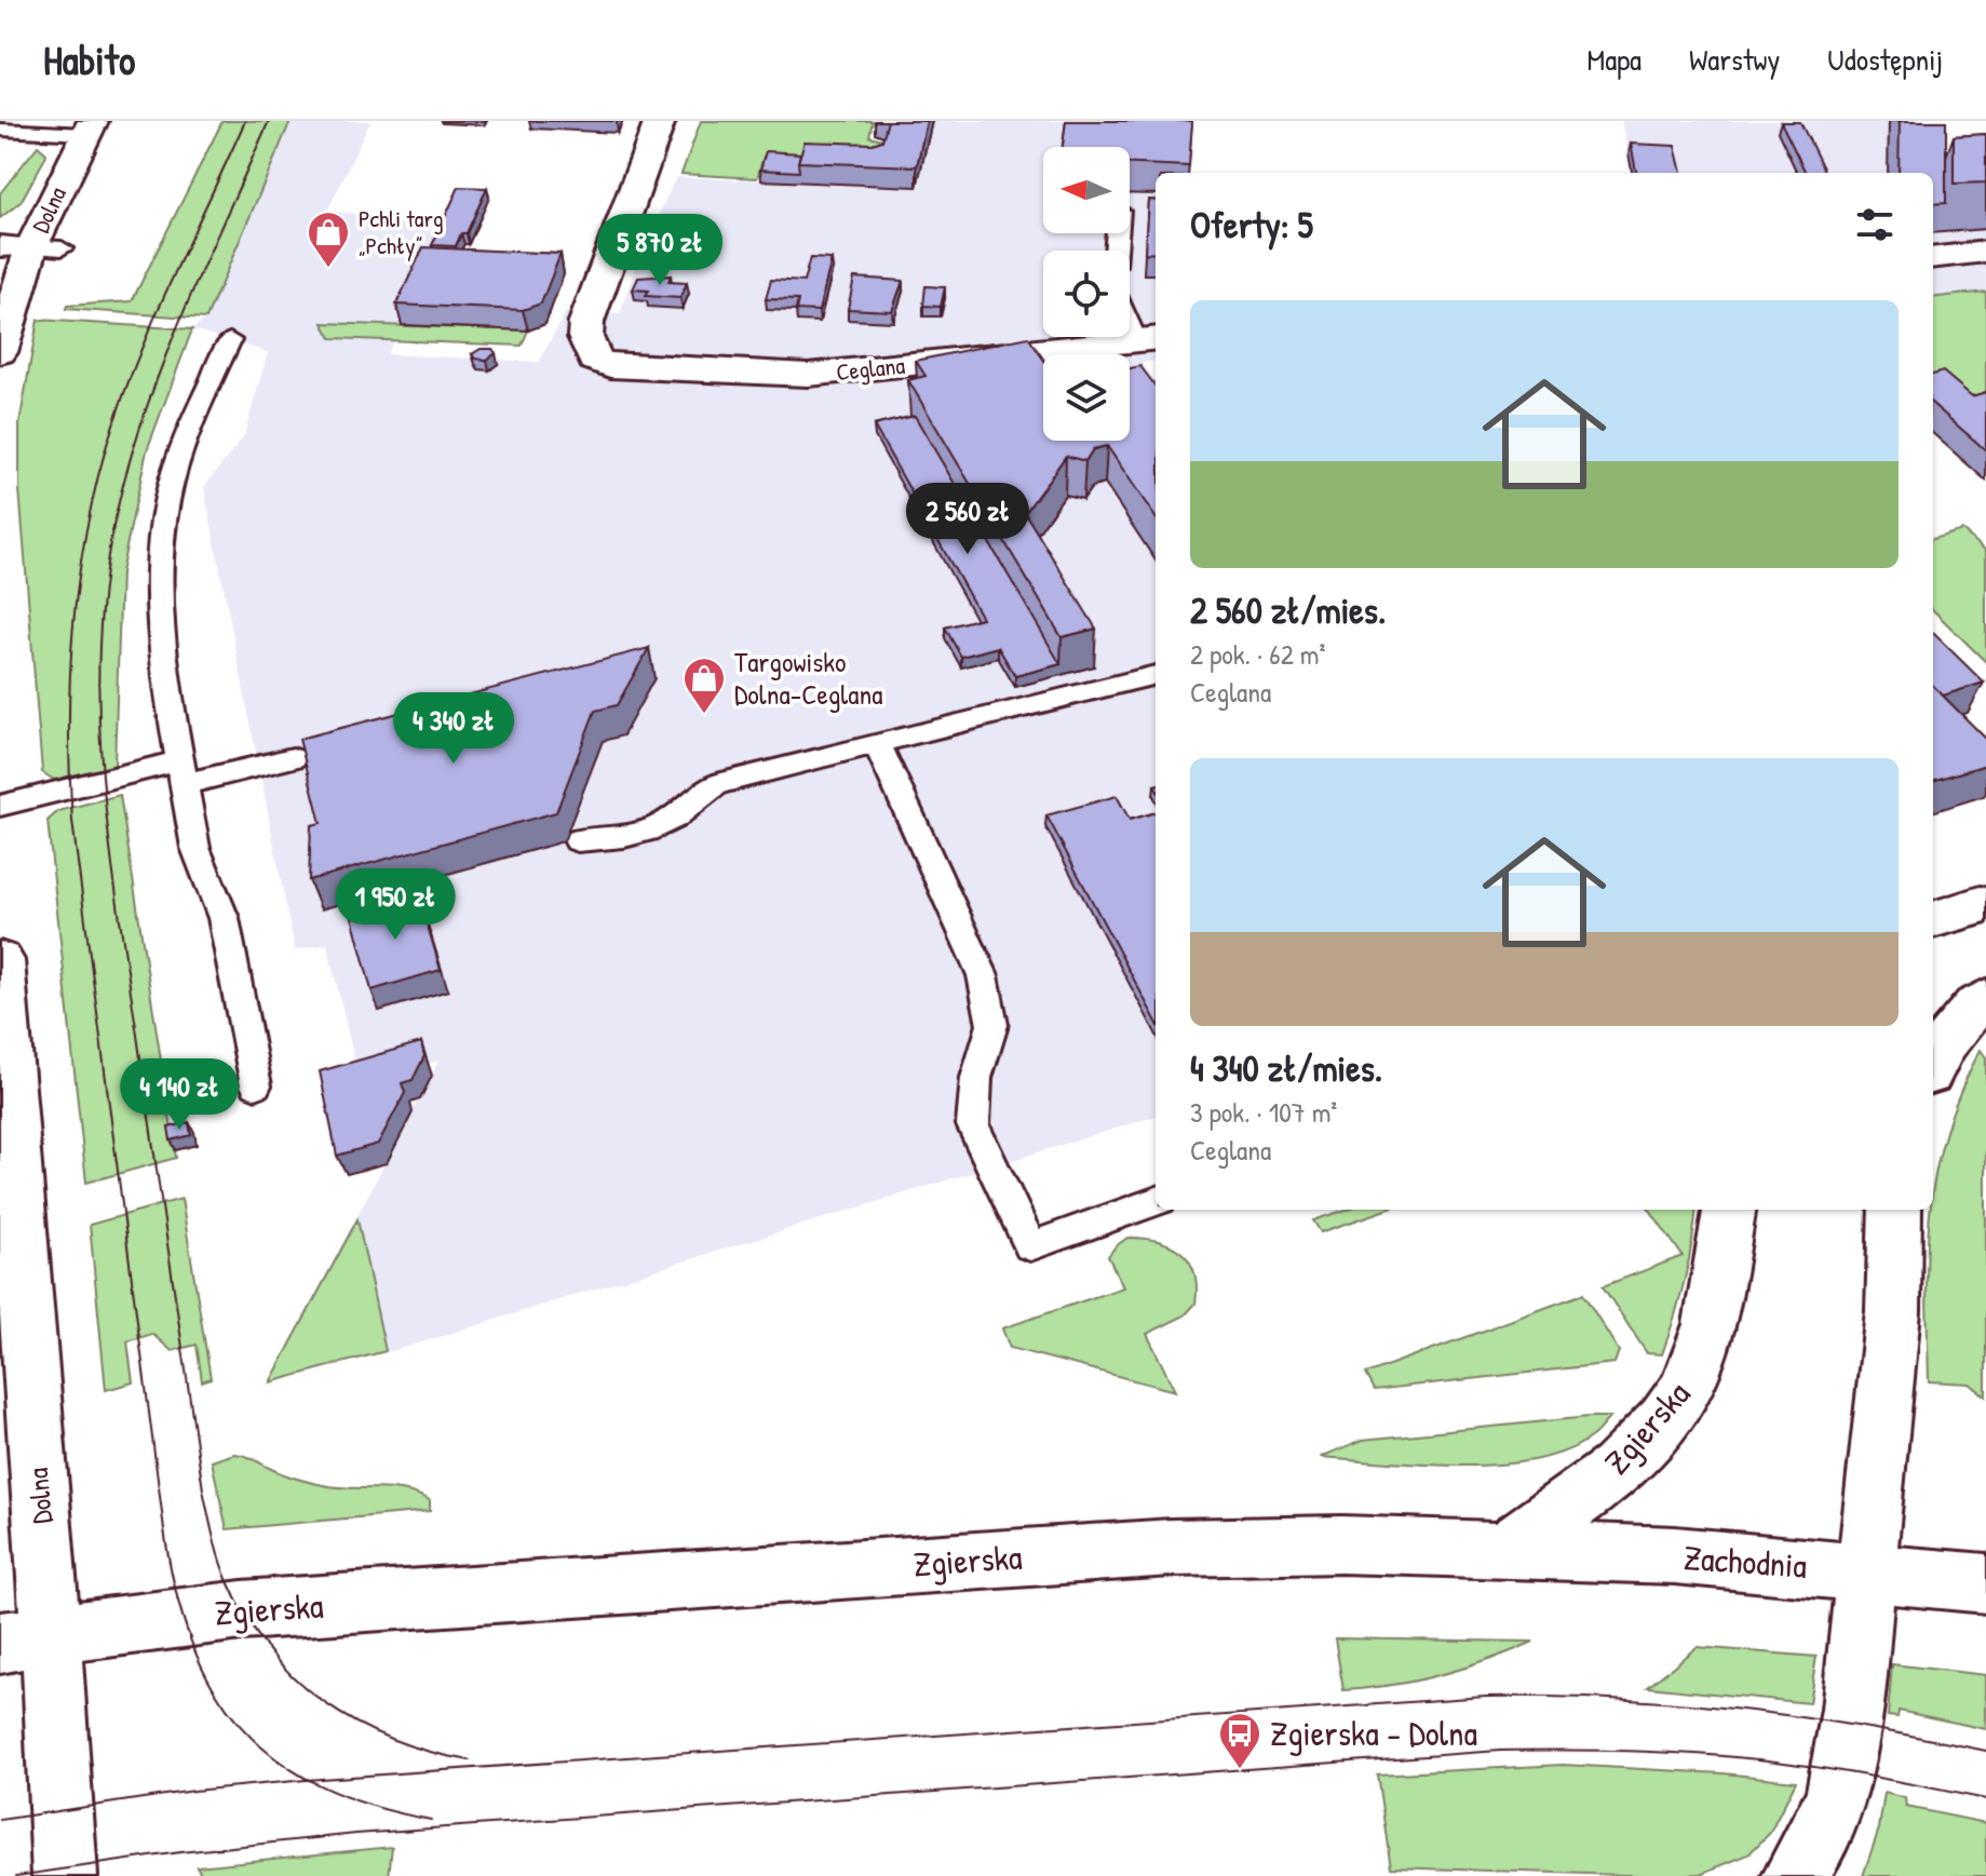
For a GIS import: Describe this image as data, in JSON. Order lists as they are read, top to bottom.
{
  "streets": {
    "street": [
      "Dolna",
      "Ceglana",
      "Zgierska",
      "Zachodnia"
    ]
  },
  "crossings": [
    ["Dolna", "Zgierska"],
    ["Zgierska", "Zachodnia"]
  ],
  "places": {
    "shop": ["Pchli targ „Pchły”", "Targowisko Dolna-Ceglana"],
    "bus stop": ["Zgierska - Dolna"]
  },
  "north": "left",
  "page": {
    "header": "Habito",
    "nav": ["Mapa", "Warstwy", "Udostępnij"],
    "heading": "Oferty: 5",
    "price": [
      "5 870 zł",
      "2 560 zł",
      "4 340 zł",
      "1 950 zł",
      "4 140 zł"
    ],
    "list": [
      {
        "name": "2 560 zł/mies.",
        "note": "2 pok. · 62 m² · Ceglana"
      },
      {
        "name": "4 340 zł/mies.",
        "note": "3 pok. · 107 m² · Ceglana"
      }
    ]
  }
}
